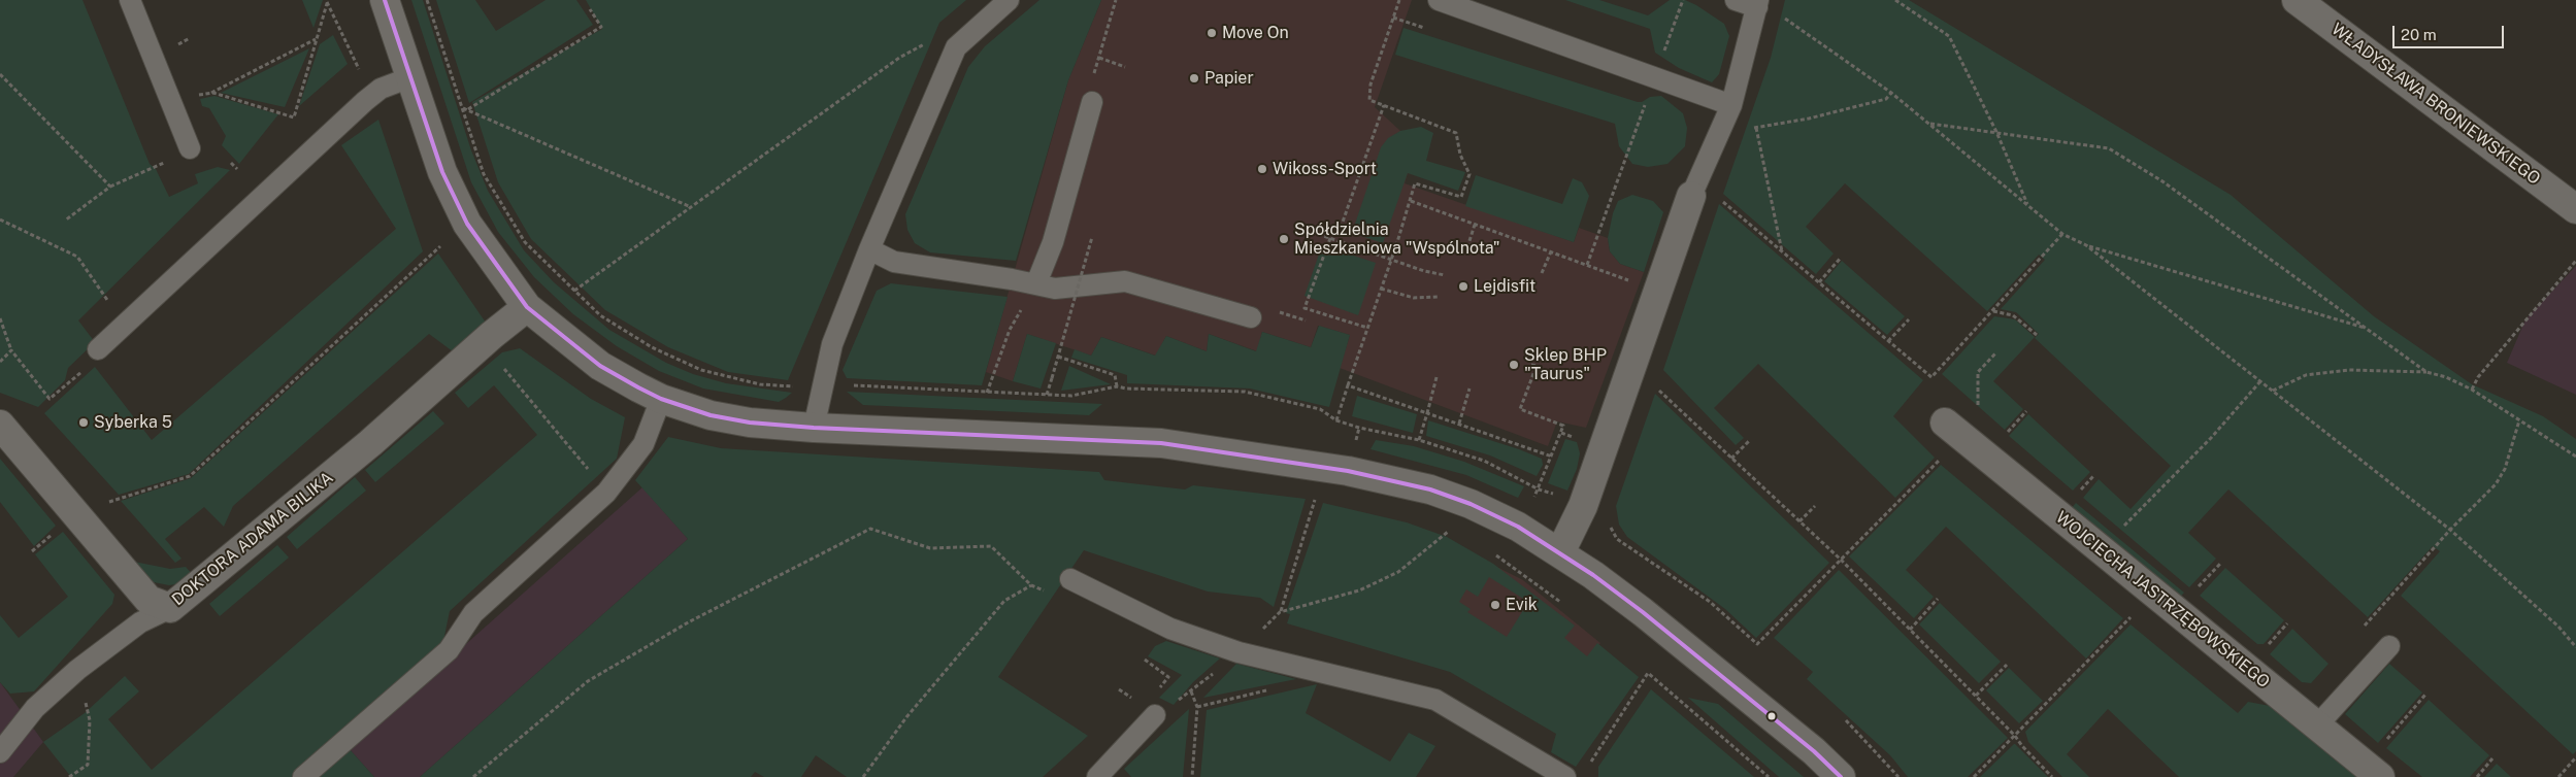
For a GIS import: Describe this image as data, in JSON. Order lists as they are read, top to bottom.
{
  "streets": {
    "street": ["WŁADYSŁAWA BRONIEWSKIEGO", "DOKTORA ADAMA BILIKA", "WOJCIECHA JASTRZĘBOWSKIEGO"]
  },
  "places": [
    "Move On",
    "Papier",
    "Wikoss-Sport",
    "Spółdzielnia Mieszkaniowa \"Wspólnota\"",
    "Lejdisfit",
    "Sklep BHP \"Taurus\"",
    "Syberka 5",
    "Evik"
  ],
  "scale_bar": "20 m"
}
